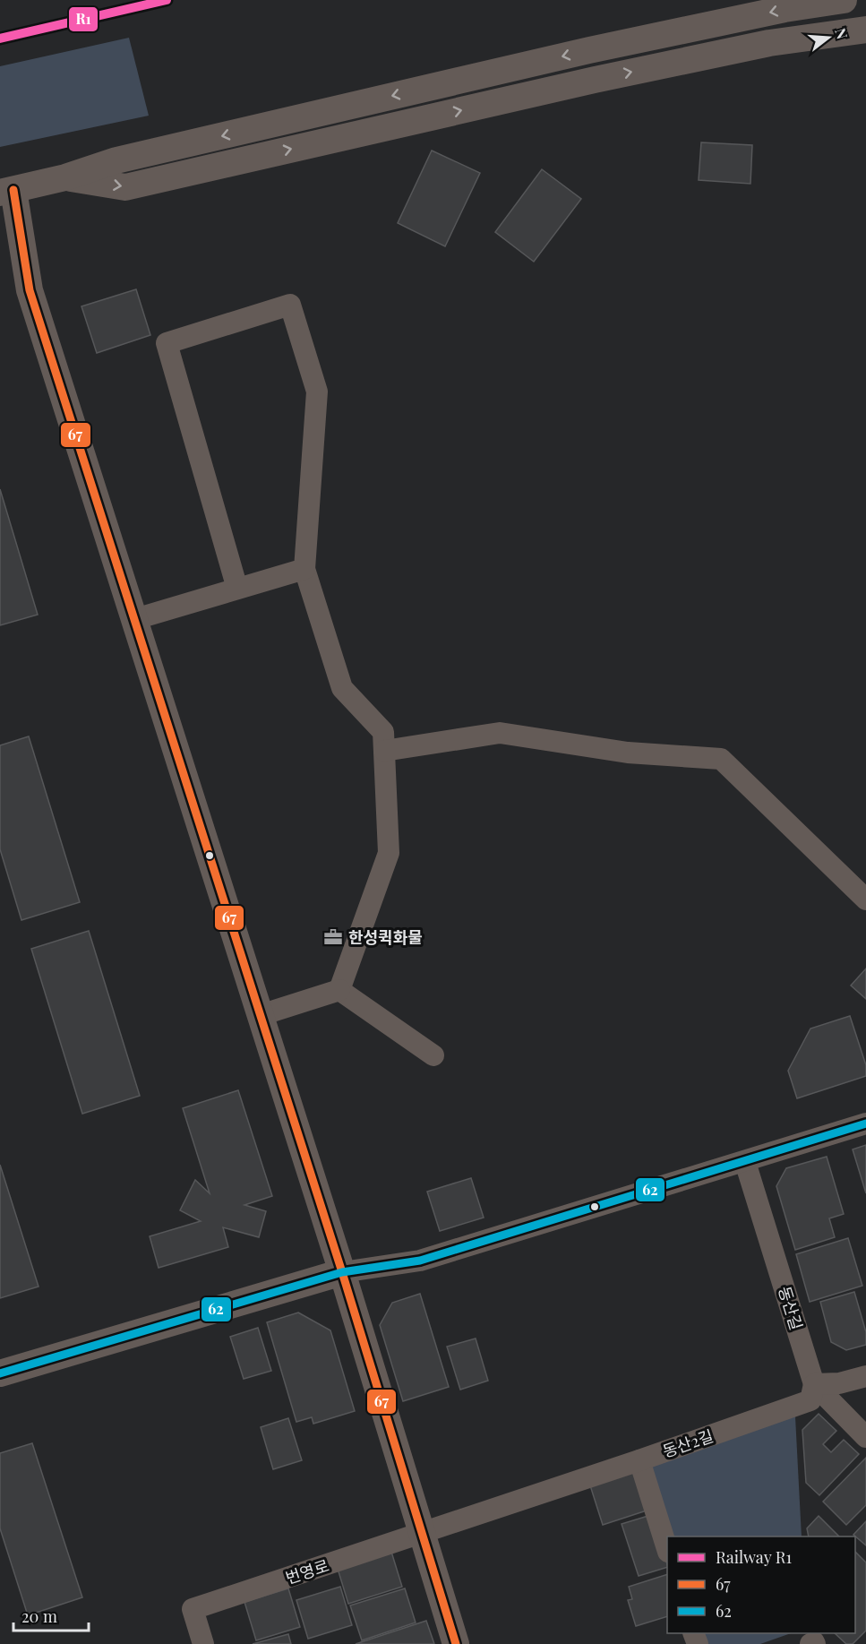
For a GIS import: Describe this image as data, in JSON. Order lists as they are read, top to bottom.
{
  "streets": {
    "street": ["동산길", "동산2길", "번영로"]
  },
  "crossings": [
    ["동산길", "동산2길"],
    ["동산2길", "번영로"]
  ],
  "places": {
    "office": ["한성퀵화물"]
  },
  "lines": ["rail line R1", "transit line 67", "transit line 62"],
  "legend": ["Railway R1", "67", "62"],
  "scale_bar": "20 m",
  "north": "right"
}
